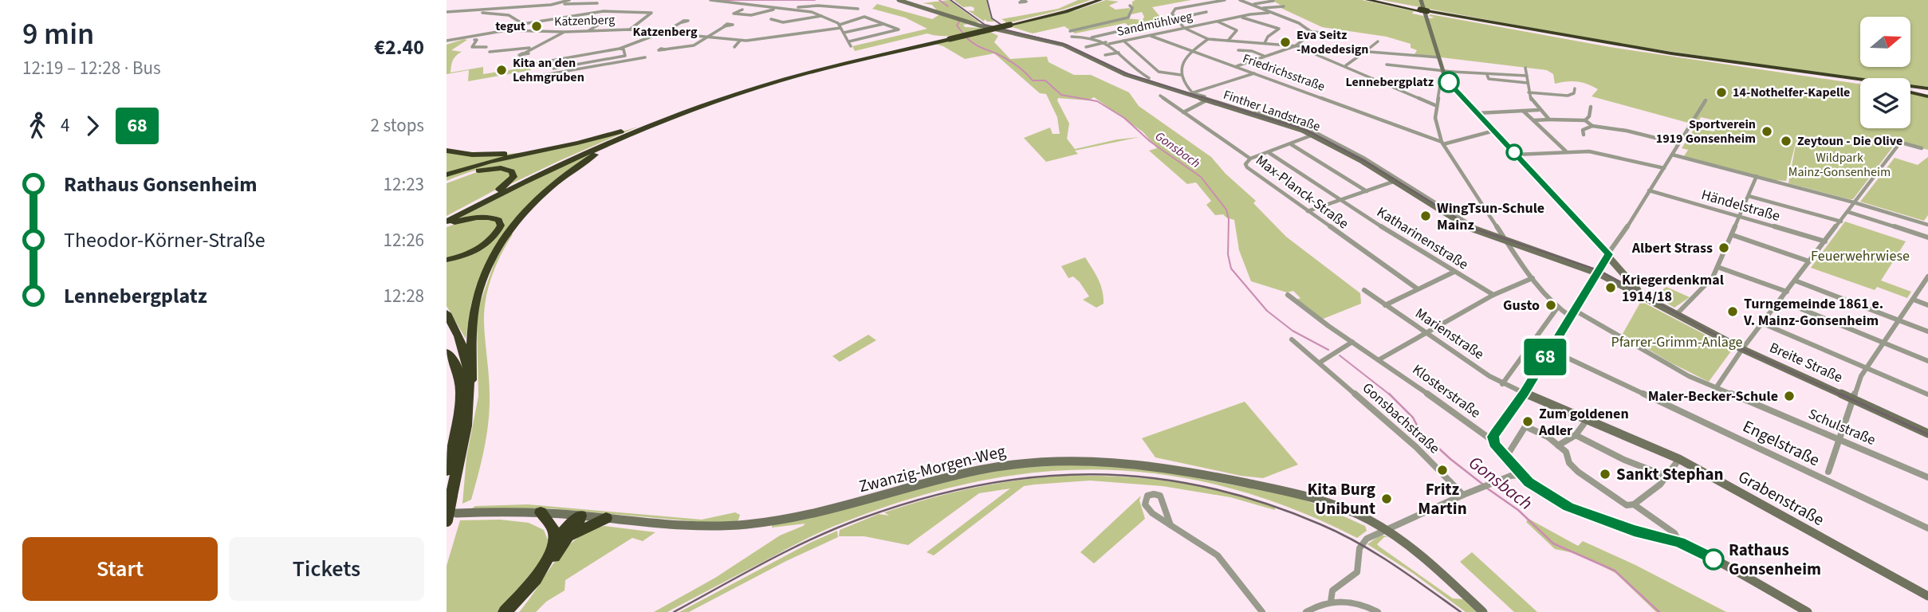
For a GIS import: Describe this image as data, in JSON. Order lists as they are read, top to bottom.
{
  "streets": {
    "main road": [
      "Finther Landstraße",
      "Breite Straße",
      "Klosterstraße",
      "Zwanzig-Morgen-Weg",
      "Grabenstraße"
    ],
    "street": [
      "Katzenberg",
      "Sandmühlweg",
      "Friedrichsstraße",
      "Max-Planck-Straße",
      "Händelstraße",
      "Katharinenstraße",
      "Marienstraße",
      "Gonsbachstraße",
      "Schulstraße",
      "Engelstraße"
    ]
  },
  "crossings": [
    ["Sandmühlweg", "Friedrichsstraße"],
    ["Finther Landstraße", "Katharinenstraße"],
    ["Finther Landstraße", "Breite Straße"],
    ["Finther Landstraße", "Schulstraße"],
    ["Max-Planck-Straße", "Katharinenstraße"],
    ["Marienstraße", "Grabenstraße"]
  ],
  "districts": ["Katzenberg"],
  "water": ["Gonsbach"],
  "parks": ["Wildpark Mainz-Gonsenheim", "Feuerwehrwiese", "Pfarrer-Grimm-Anlage"],
  "places": [
    "tegut",
    "Eva Seitz -Modedesign",
    "Kita an den Lehmgruben",
    "Lennebergplatz",
    "14-Nothelfer-Kapelle",
    "Sportverein 1919 Gonsenheim",
    "Zeytoun - Die Olive",
    "WingTsun-Schule Mainz",
    "Albert Strass",
    "Kriegerdenkmal 1914/18",
    "Gusto",
    "Turngemeinde 1861 e. V. Mainz-Gonsenheim",
    "Maler-Becker-Schule",
    "Zum goldenen Adler",
    "Fritz Martin",
    "Sankt Stephan",
    "Kita Burg Unibunt",
    "Rathaus Gonsenheim"
  ],
  "lines": ["bus line 68"],
  "north": "right",
  "page": {
    "heading": ["9 min", "12:19 – 12:28 · Bus", "€2.40"],
    "on_map": "68",
    "legs": ["4", "68", "2 stops"],
    "list": [
      {
        "name": "Rathaus Gonsenheim",
        "value": "12:23"
      },
      {
        "name": "Theodor-Körner-Straße",
        "value": "12:26"
      },
      {
        "name": "Lennebergplatz",
        "value": "12:28"
      }
    ],
    "buttons": ["Start", "Tickets"]
  }
}
